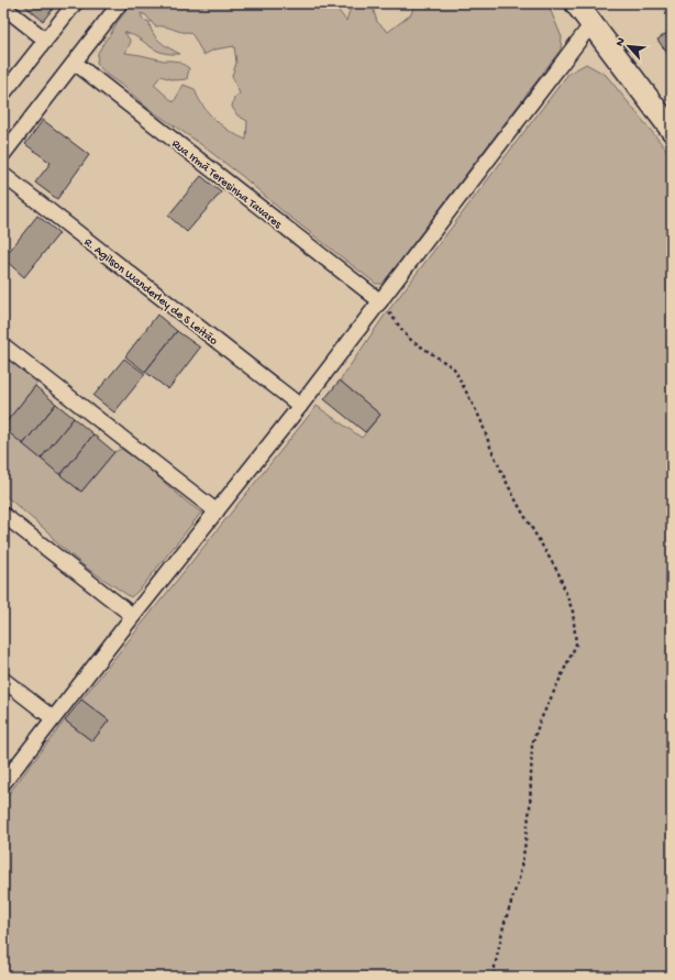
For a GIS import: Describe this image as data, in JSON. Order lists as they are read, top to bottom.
{
  "streets": {
    "street": ["Rua Irmã Teresinha Tavares", "R. Agilson Wanderley de S Leitão"]
  },
  "north": "top left"
}
